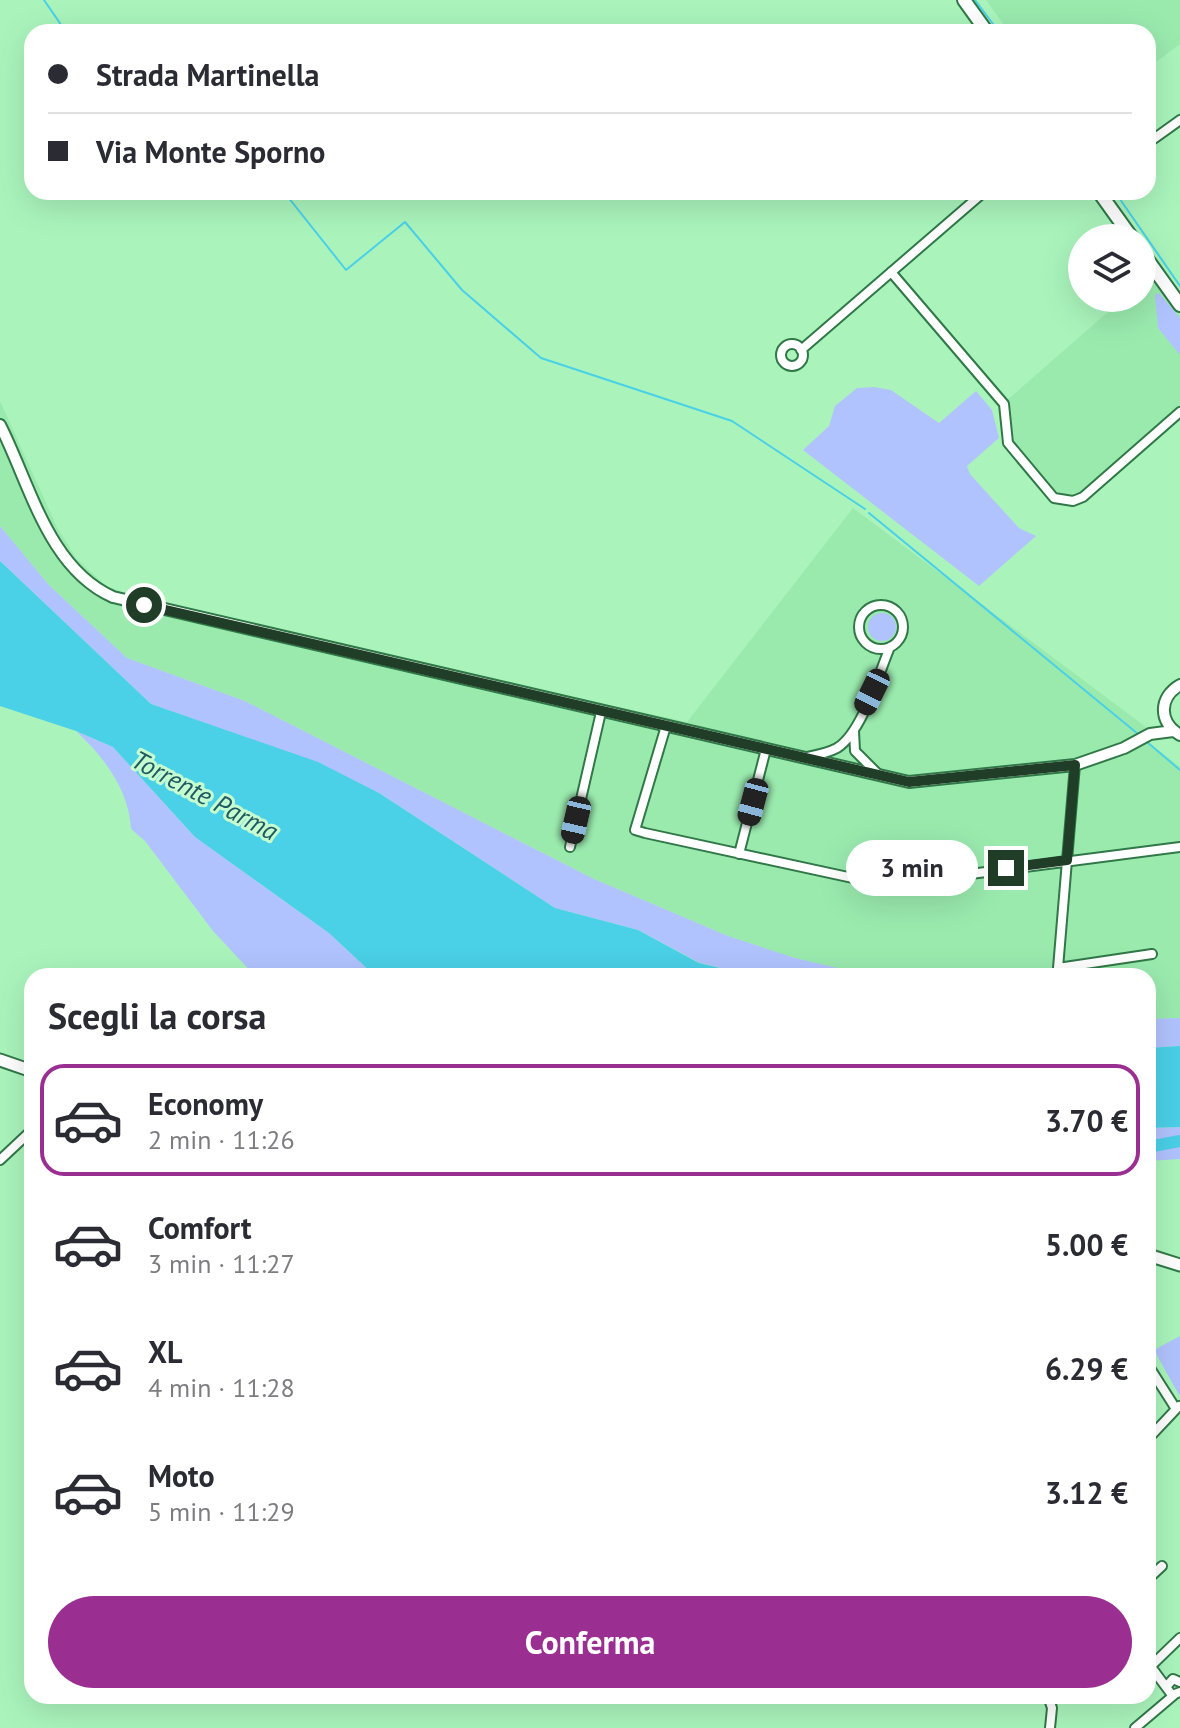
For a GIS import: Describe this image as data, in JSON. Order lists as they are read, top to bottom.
{
  "water": ["Torrente Parma"],
  "page": {
    "banner": ["Strada Martinella", "Via Monte Sporno"],
    "bubble": "3 min",
    "heading": "Scegli la corsa",
    "list": [
      {
        "name": "Economy",
        "note": "2 min · 11:26",
        "value": "3.70 €"
      },
      {
        "name": "Comfort",
        "note": "3 min · 11:27",
        "value": "5.00 €"
      },
      {
        "name": "XL",
        "note": "4 min · 11:28",
        "value": "6.29 €"
      },
      {
        "name": "Moto",
        "note": "5 min · 11:29",
        "value": "3.12 €"
      }
    ],
    "buttons": "Conferma"
  }
}
